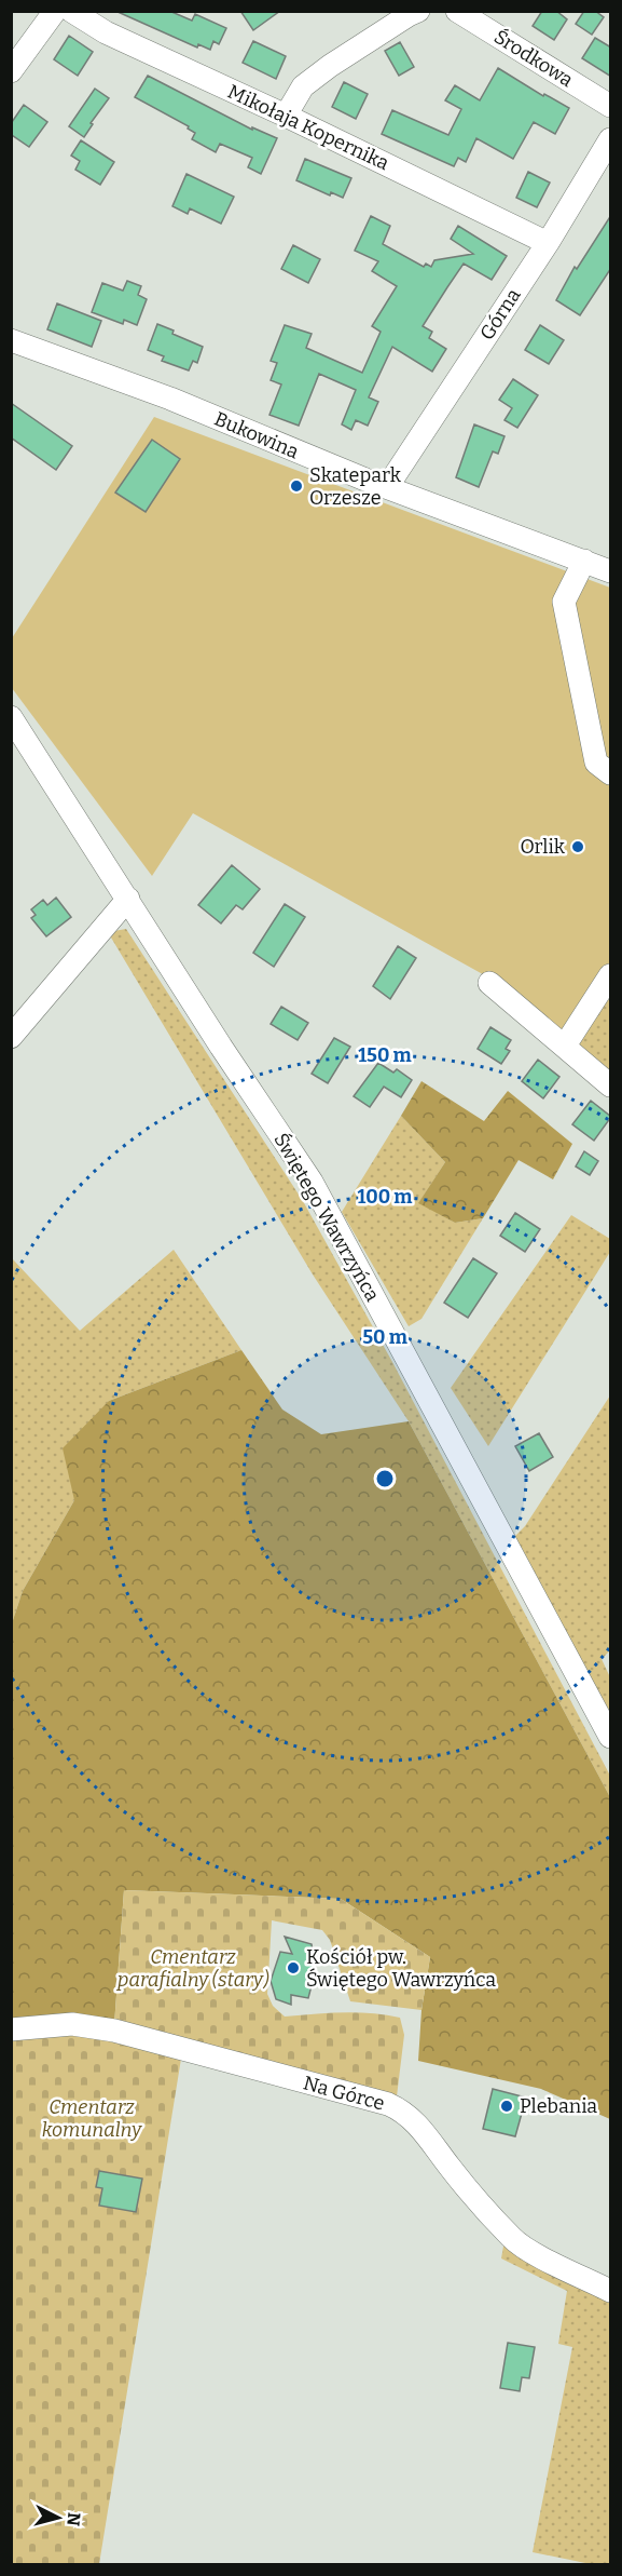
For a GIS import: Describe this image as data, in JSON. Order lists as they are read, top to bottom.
{
  "streets": {
    "street": [
      "Środkowa",
      "Mikołaja Kopernika",
      "Górna",
      "Bukowina",
      "Świętego Wawrzyńca",
      "Na Górce"
    ]
  },
  "crossings": [
    ["Mikołaja Kopernika", "Górna"],
    ["Górna", "Bukowina"]
  ],
  "parks": ["Cmentarz parafialny (stary)", "Cmentarz komunalny"],
  "places": [
    "Skatepark Orzesze",
    "Orlik",
    "Kościół pw. Świętego Wawrzyńca",
    "Plebania"
  ],
  "north": "right",
  "rings": ["150 m", "100 m", "50 m"]
}
